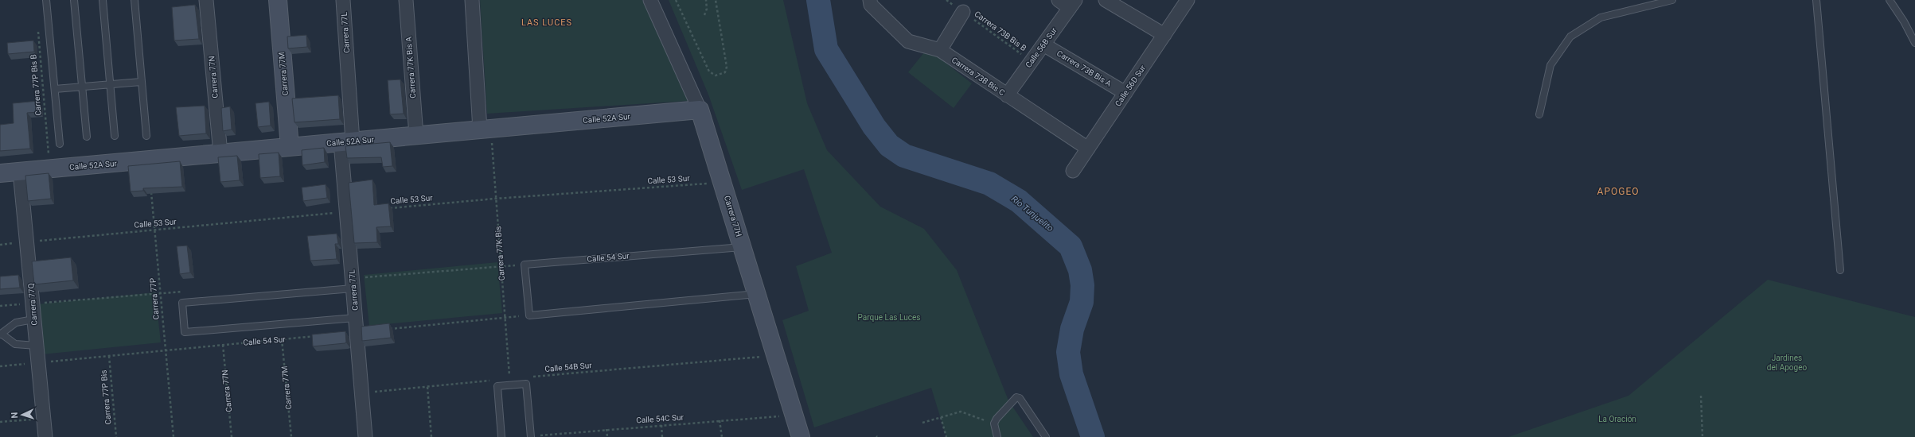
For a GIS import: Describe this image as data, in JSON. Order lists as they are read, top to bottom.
{
  "streets": {
    "street": [
      "Carrera 77L",
      "Calle 56B Sur",
      "Carrera 77K Bis A",
      "Carrera 73B Bis A",
      "Carrera 77M",
      "Carrera 73B Bis C",
      "Carrera 77N",
      "Calle 56D Sur",
      "Calle 52A Sur",
      "Carrera 77H",
      "Carrera 77Q"
    ],
    "lane": ["Calle 54 Sur"],
    "path": [
      "Carrera 73B Bis B",
      "Carrera 77P Bis B",
      "Calle 53 Sur",
      "Carrera 77K Bis",
      "Carrera 77P",
      "Calle 54B Sur",
      "Carrera 77P Bis",
      "Calle 54C Sur"
    ]
  },
  "crossings": [
    ["Carrera 73B Bis B", "Calle 56B Sur"],
    ["Carrera 77L", "Calle 52A Sur"],
    ["Carrera 77L", "Calle 53 Sur"],
    ["Calle 56B Sur", "Carrera 73B Bis A"],
    ["Calle 56B Sur", "Carrera 73B Bis C"],
    ["Carrera 77K Bis A", "Calle 52A Sur"],
    ["Carrera 73B Bis A", "Calle 56D Sur"],
    ["Carrera 77M", "Calle 52A Sur"],
    ["Carrera 77M", "Calle 54 Sur"],
    ["Carrera 73B Bis C", "Calle 56D Sur"],
    ["Carrera 77N", "Calle 52A Sur"],
    ["Carrera 77N", "Calle 54 Sur"],
    ["Carrera 77P Bis B", "Calle 52A Sur"],
    ["Calle 52A Sur", "Carrera 77H"],
    ["Calle 52A Sur", "Carrera 77K Bis"],
    ["Calle 52A Sur", "Carrera 77Q"],
    ["Calle 53 Sur", "Carrera 77H"],
    ["Calle 53 Sur", "Carrera 77K Bis"],
    ["Calle 53 Sur", "Carrera 77P"],
    ["Calle 53 Sur", "Carrera 77Q"],
    ["Carrera 77H", "Calle 54 Sur"],
    ["Carrera 77H", "Calle 54B Sur"],
    ["Carrera 77H", "Calle 54C Sur"],
    ["Calle 54 Sur", "Carrera 77P"],
    ["Calle 54 Sur", "Carrera 77Q"],
    ["Calle 54 Sur", "Carrera 77P Bis"]
  ],
  "districts": ["LAS LUCES", "APOGEO"],
  "water": ["Río Tunjuelito"],
  "parks": ["Parque Las Luces", "Jardines del Apogeo", "La Oración"],
  "north": "left"
}
